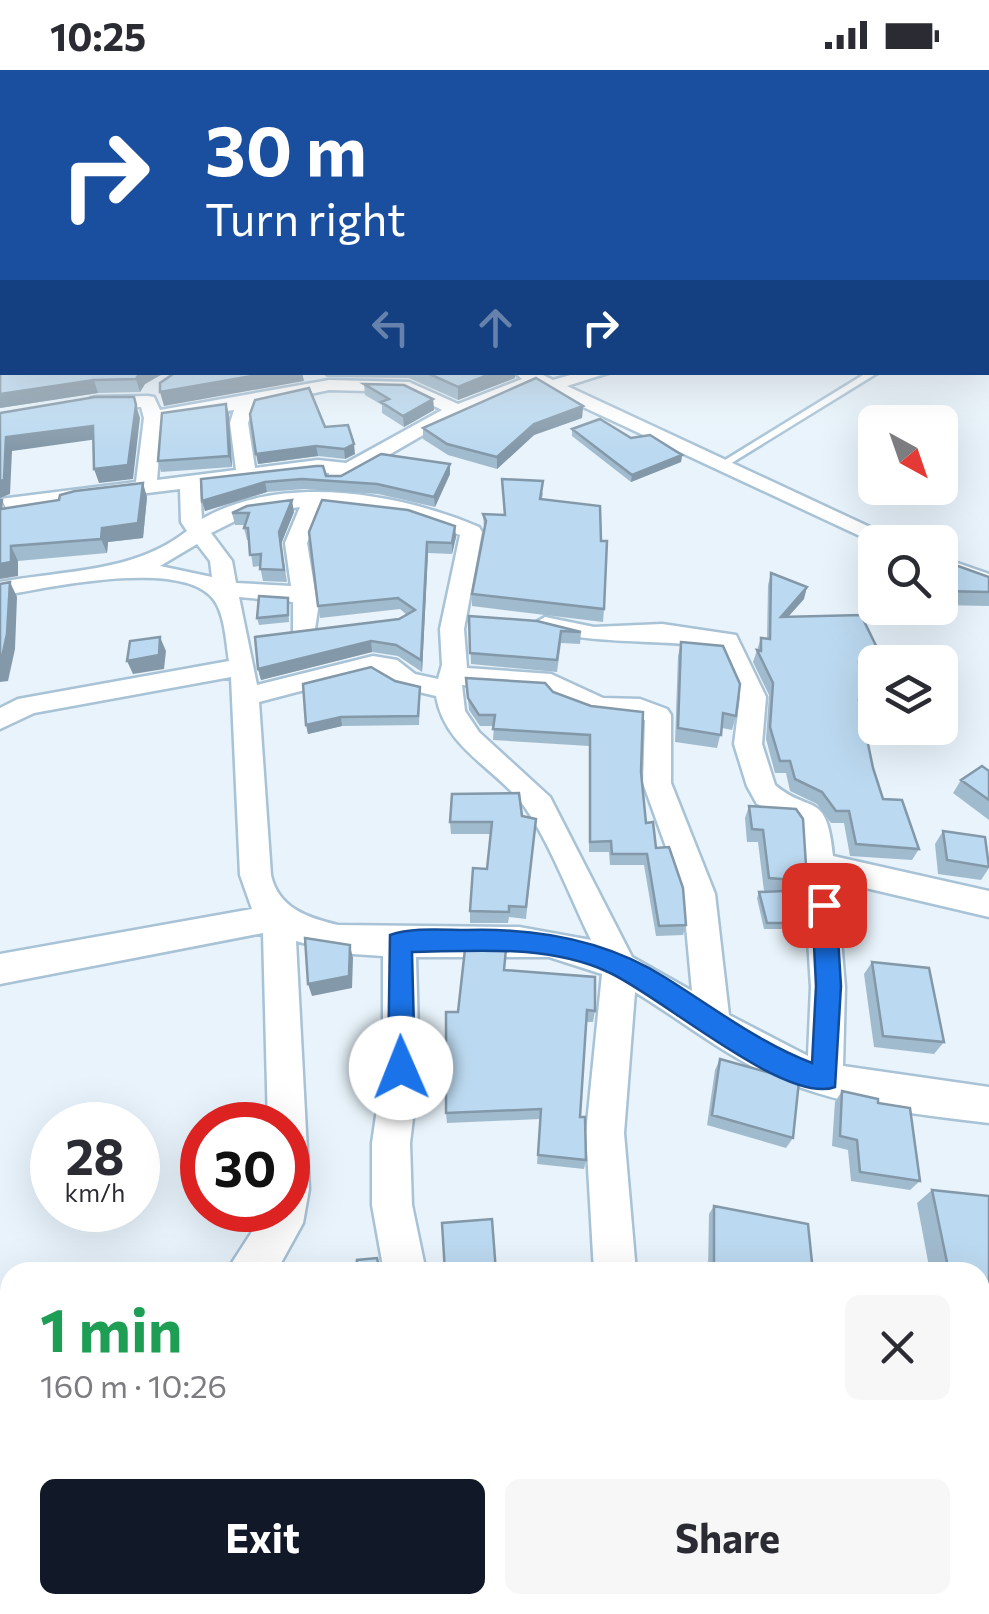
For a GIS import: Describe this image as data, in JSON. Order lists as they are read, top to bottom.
{
  "north": "bottom right",
  "page": {
    "status": "10:25",
    "turn": ["30 m", "Turn right"],
    "speed": "28 km/h",
    "limit": "30",
    "heading": ["1 min", "160 m · 10:26"],
    "buttons": ["Exit", "Share"]
  }
}
